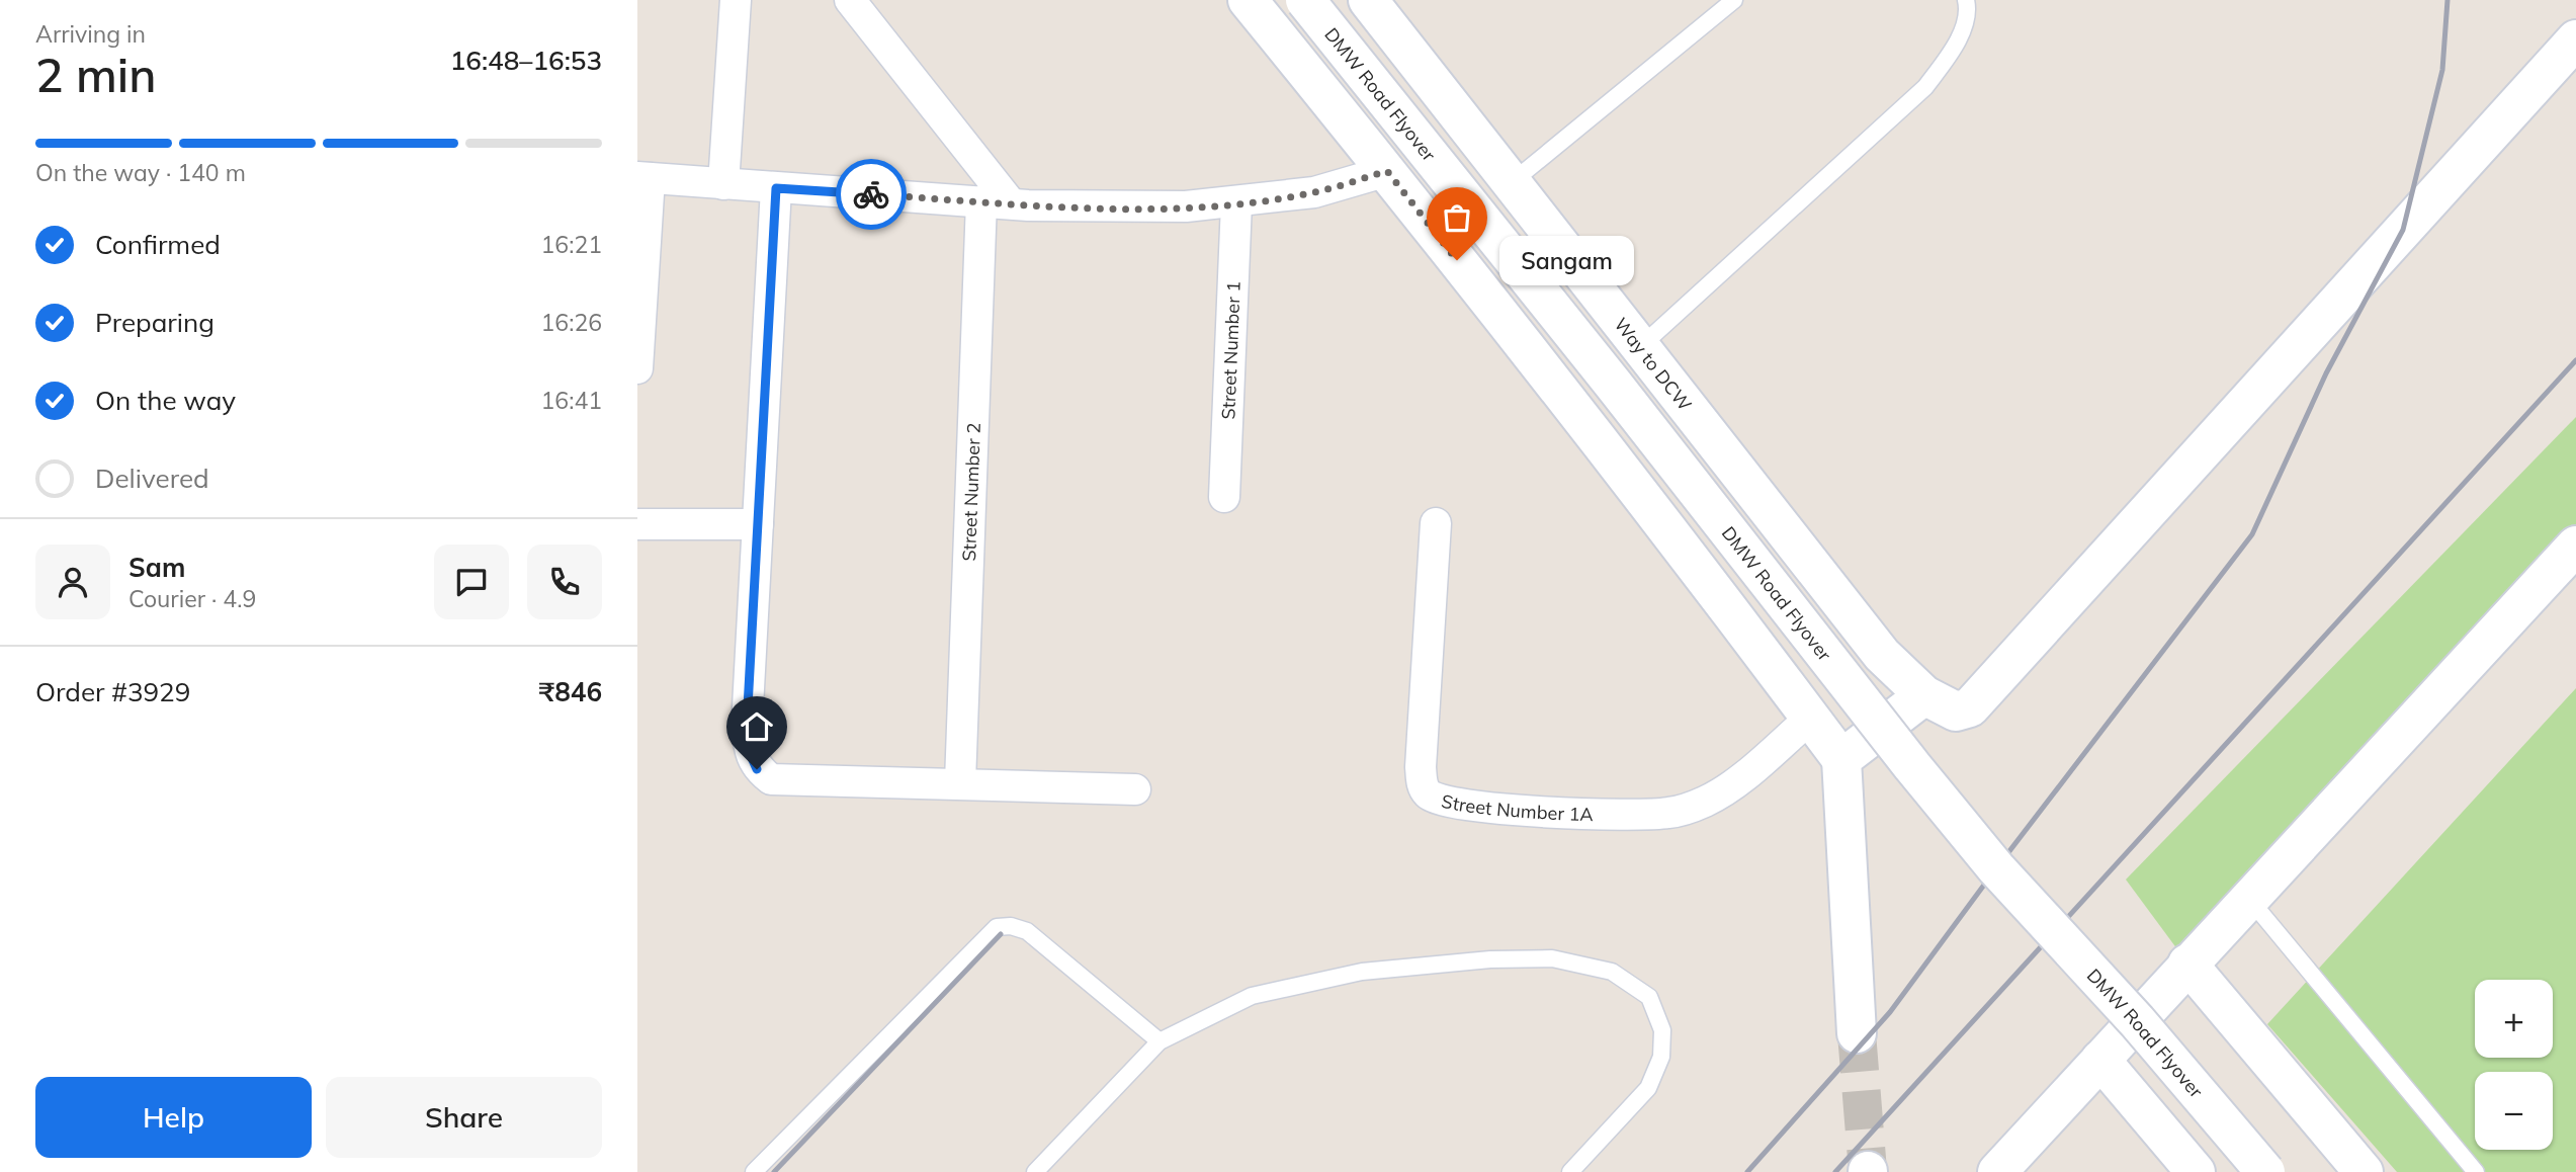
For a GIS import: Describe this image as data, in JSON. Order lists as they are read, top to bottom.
{
  "streets": {
    "street": [
      "DMW Road Flyover",
      "Street Number 1",
      "Way to DCW",
      "Street Number 2",
      "Street Number 1A"
    ]
  },
  "places": ["Sangam"],
  "page": {
    "heading": ["2 min", "Arriving in", "16:48–16:53"],
    "panel": [
      "Sam",
      "Courier · 4.9",
      "Order #3929",
      "₹846"
    ],
    "bar": "On the way · 140 m",
    "list": [
      ["Confirmed", "16:21"],
      ["Preparing", "16:26"],
      ["On the way", "16:41"],
      "Delivered"
    ],
    "bubble": "Sangam",
    "map_buttons": ["+", "−"],
    "buttons": ["Help", "Share"]
  }
}
